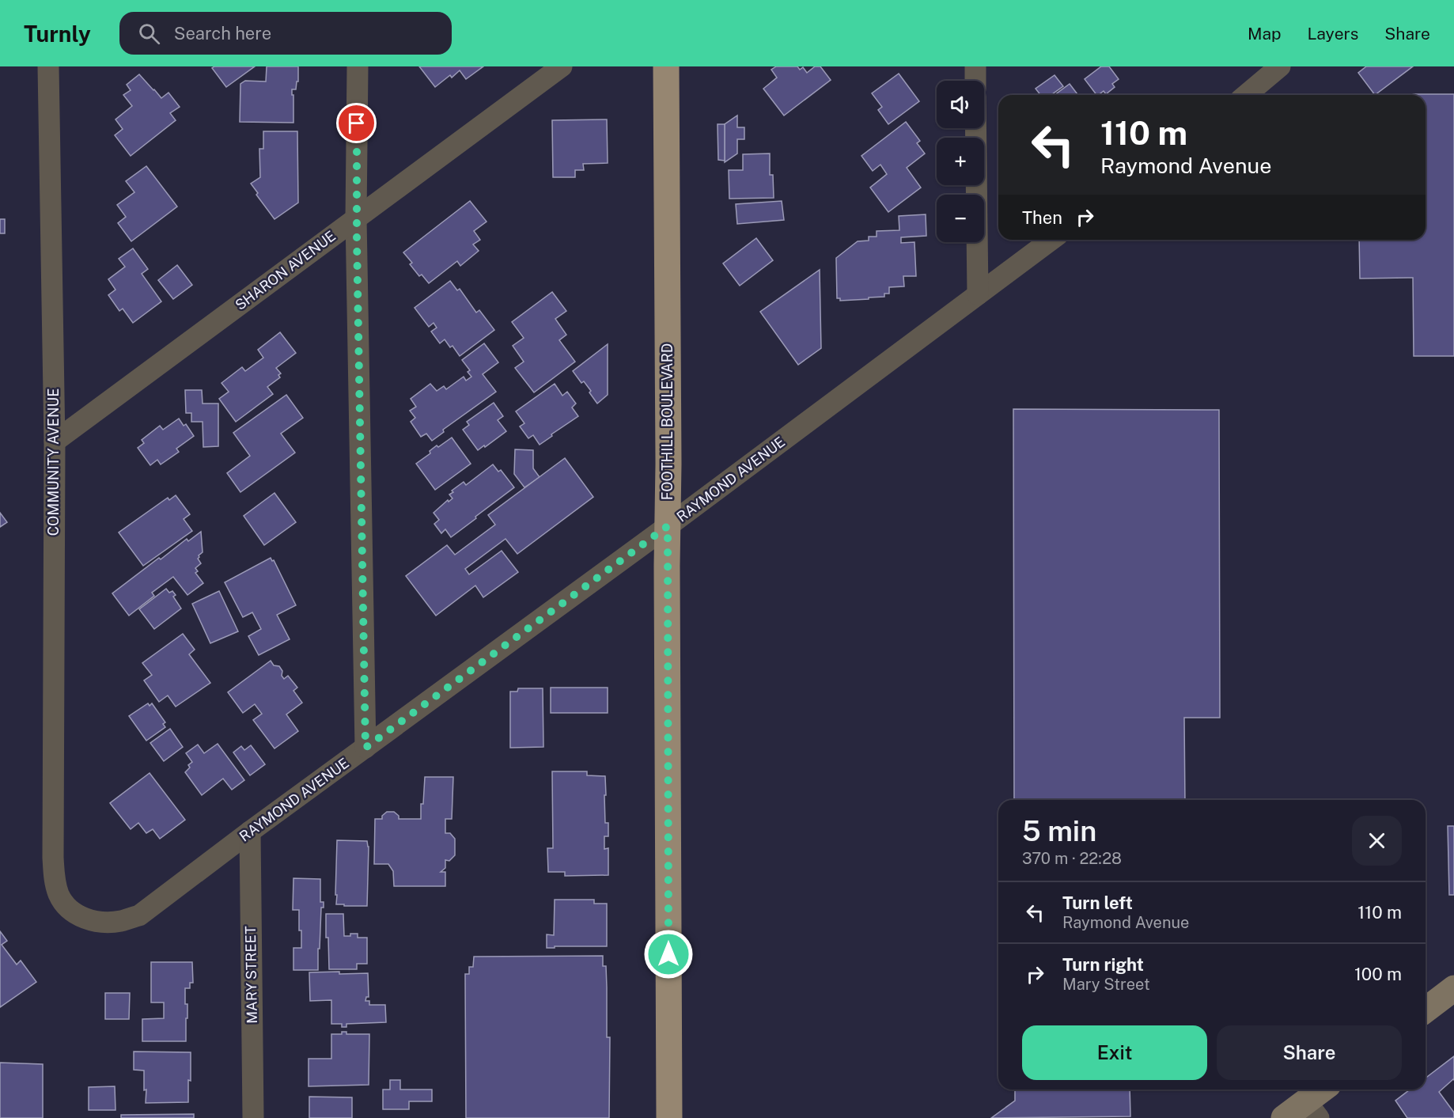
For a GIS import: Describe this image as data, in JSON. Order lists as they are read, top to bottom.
{
  "streets": {
    "main road": ["FOOTHILL BOULEVARD"],
    "street": [
      "SHARON AVENUE",
      "COMMUNITY AVENUE",
      "RAYMOND AVENUE",
      "MARY STREET"
    ]
  },
  "crossings": [
    ["SHARON AVENUE", "COMMUNITY AVENUE"],
    ["FOOTHILL BOULEVARD", "RAYMOND AVENUE"],
    ["COMMUNITY AVENUE", "RAYMOND AVENUE"],
    ["RAYMOND AVENUE", "MARY STREET"]
  ],
  "page": {
    "header": "Turnly",
    "search": "Search here",
    "nav": ["Map", "Layers", "Share"],
    "map_buttons": ["+", "−"],
    "turn": ["110 m", "Raymond Avenue"],
    "then": "Then",
    "heading": ["5 min", "370 m · 22:28"],
    "list": [
      {
        "name": "Turn left",
        "note": "Raymond Avenue",
        "value": "110 m"
      },
      {
        "name": "Turn right",
        "note": "Mary Street",
        "value": "100 m"
      }
    ],
    "buttons": ["Exit", "Share"]
  }
}
